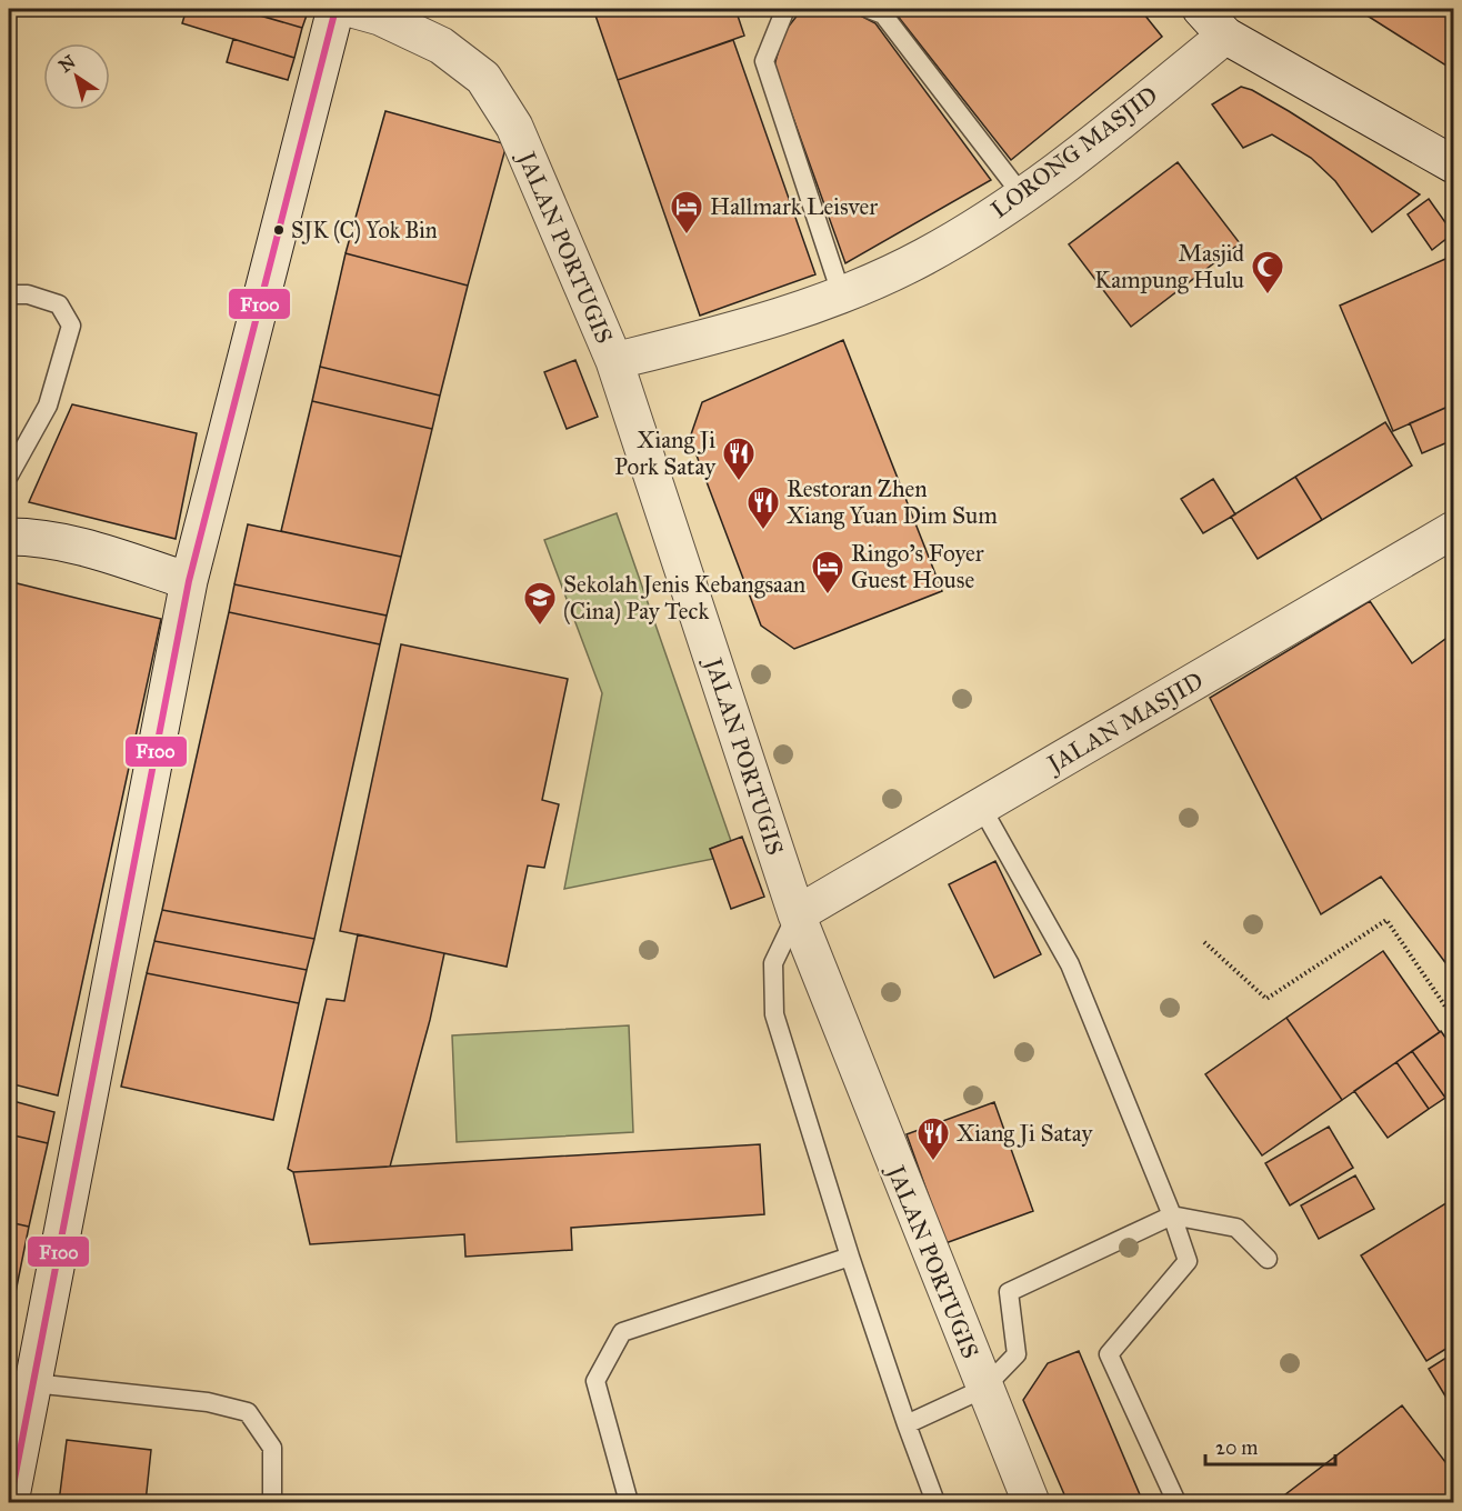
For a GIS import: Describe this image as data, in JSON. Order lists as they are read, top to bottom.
{
  "streets": {
    "street": ["LORONG MASJID", "JALAN PORTUGIS", "JALAN MASJID"]
  },
  "crossings": [
    ["LORONG MASJID", "JALAN PORTUGIS"],
    ["JALAN PORTUGIS", "JALAN MASJID"]
  ],
  "places": {
    "other": ["SJK (C) Yok Bin"],
    "hotel": ["Hallmark Leisver", "Ringo's Foyer Guest House"],
    "mosque": ["Masjid Kampung Hulu"],
    "restaurant": ["Xiang Ji Pork Satay", "Restoran Zhen Xiang Yuan Dim Sum", "Xiang Ji Satay"],
    "school or university": ["Sekolah Jenis Kebangsaan (Cina) Pay Teck"]
  },
  "lines": ["transit line F100"],
  "scale_bar": "20 m",
  "north": "top left"
}
